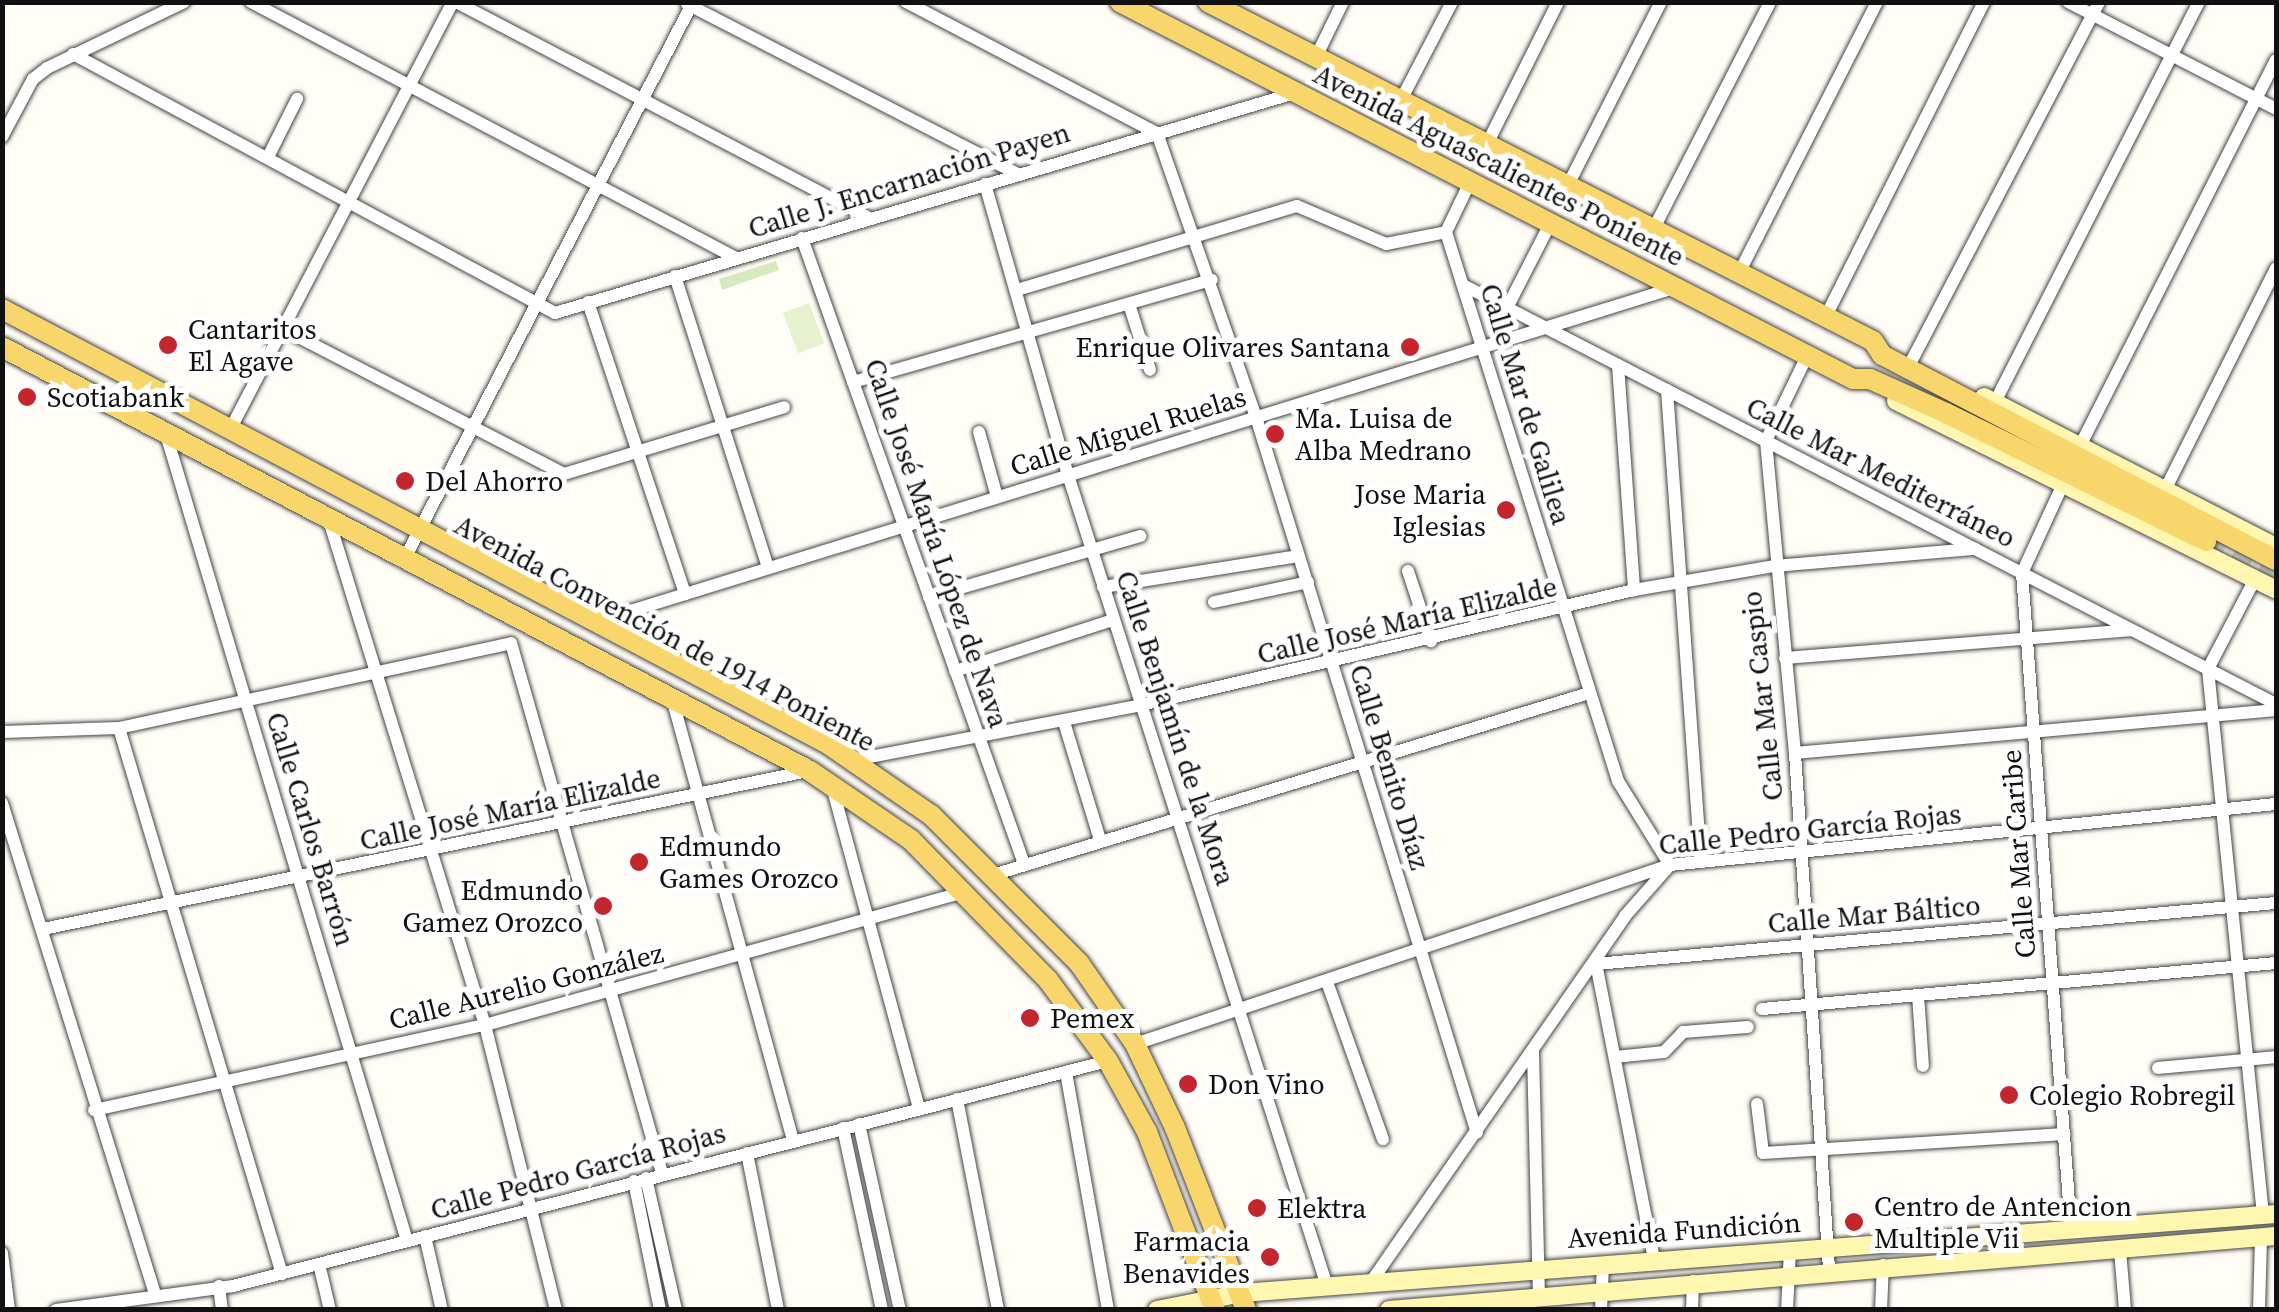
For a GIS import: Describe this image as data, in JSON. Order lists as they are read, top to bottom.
{
  "streets": {
    "main road": ["Avenida Aguascalientes Poniente", "Avenida Convención de 1914 Poniente"],
    "street": [
      "Calle J. Encarnación Payen",
      "Calle Mar de Galilea",
      "Calle Miguel Ruelas",
      "Calle Mar Mediterráneo",
      "Calle José María López de Nava",
      "Calle José María Elizalde",
      "Calle Mar Caspio",
      "Calle Benjamín de la Mora",
      "Calle Benito Díaz",
      "Calle Carlos Barrón",
      "Calle Pedro García Rojas",
      "Calle Mar Caribe",
      "Calle Mar Báltico",
      "Calle Aurelio González",
      "Avenida Fundición"
    ]
  },
  "crossings": [
    ["Avenida Aguascalientes Poniente", "Calle J. Encarnación Payen"],
    ["Avenida Aguascalientes Poniente", "Calle Miguel Ruelas"],
    ["Avenida Aguascalientes Poniente", "Calle Mar Caspio"],
    ["Avenida Aguascalientes Poniente", "Calle Mar Caribe"],
    ["Calle J. Encarnación Payen", "Calle José María López de Nava"],
    ["Calle J. Encarnación Payen", "Calle Benjamín de la Mora"],
    ["Calle J. Encarnación Payen", "Calle Benito Díaz"],
    ["Calle Mar de Galilea", "Calle Miguel Ruelas"],
    ["Calle Mar de Galilea", "Calle Mar Mediterráneo"],
    ["Calle Mar de Galilea", "Calle José María Elizalde"],
    ["Calle Mar de Galilea", "Calle Pedro García Rojas"],
    ["Calle Miguel Ruelas", "Calle Mar Mediterráneo"],
    ["Calle Miguel Ruelas", "Calle José María López de Nava"],
    ["Calle Miguel Ruelas", "Avenida Convención de 1914 Poniente"],
    ["Calle Miguel Ruelas", "Calle Benjamín de la Mora"],
    ["Calle Miguel Ruelas", "Calle Benito Díaz"],
    ["Calle Mar Mediterráneo", "Calle José María Elizalde"],
    ["Calle Mar Mediterráneo", "Calle Mar Caspio"],
    ["Calle Mar Mediterráneo", "Calle Mar Caribe"],
    ["Calle José María López de Nava", "Calle José María Elizalde"],
    ["Calle José María Elizalde", "Avenida Convención de 1914 Poniente"],
    ["Calle José María Elizalde", "Calle Mar Caspio"],
    ["Calle José María Elizalde", "Calle Benjamín de la Mora"],
    ["Calle José María Elizalde", "Calle Benito Díaz"],
    ["Calle José María Elizalde", "Calle Carlos Barrón"],
    ["Avenida Convención de 1914 Poniente", "Calle Carlos Barrón"],
    ["Avenida Convención de 1914 Poniente", "Calle Pedro García Rojas"],
    ["Avenida Convención de 1914 Poniente", "Calle Aurelio González"],
    ["Avenida Convención de 1914 Poniente", "Avenida Fundición"],
    ["Calle Mar Caspio", "Calle Pedro García Rojas"],
    ["Calle Mar Caspio", "Calle Mar Báltico"],
    ["Calle Mar Caspio", "Avenida Fundición"],
    ["Calle Benjamín de la Mora", "Calle Pedro García Rojas"],
    ["Calle Benjamín de la Mora", "Avenida Fundición"],
    ["Calle Benito Díaz", "Calle Pedro García Rojas"],
    ["Calle Carlos Barrón", "Calle Pedro García Rojas"],
    ["Calle Carlos Barrón", "Calle Aurelio González"],
    ["Calle Pedro García Rojas", "Calle Mar Caribe"],
    ["Calle Mar Caribe", "Calle Mar Báltico"],
    ["Calle Mar Caribe", "Avenida Fundición"]
  ],
  "places": [
    "Cantaritos El Agave",
    "Enrique Olivares Santana",
    "Scotiabank",
    "Ma. Luisa de Alba Medrano",
    "Del Ahorro",
    "Jose Maria Iglesias",
    "Edmundo Games Orozco",
    "Edmundo Gamez Orozco",
    "Pemex",
    "Don Vino",
    "Colegio Robregil",
    "Elektra",
    "Centro de Antencion Multiple Vii",
    "Farmacia Benavides"
  ]
}
